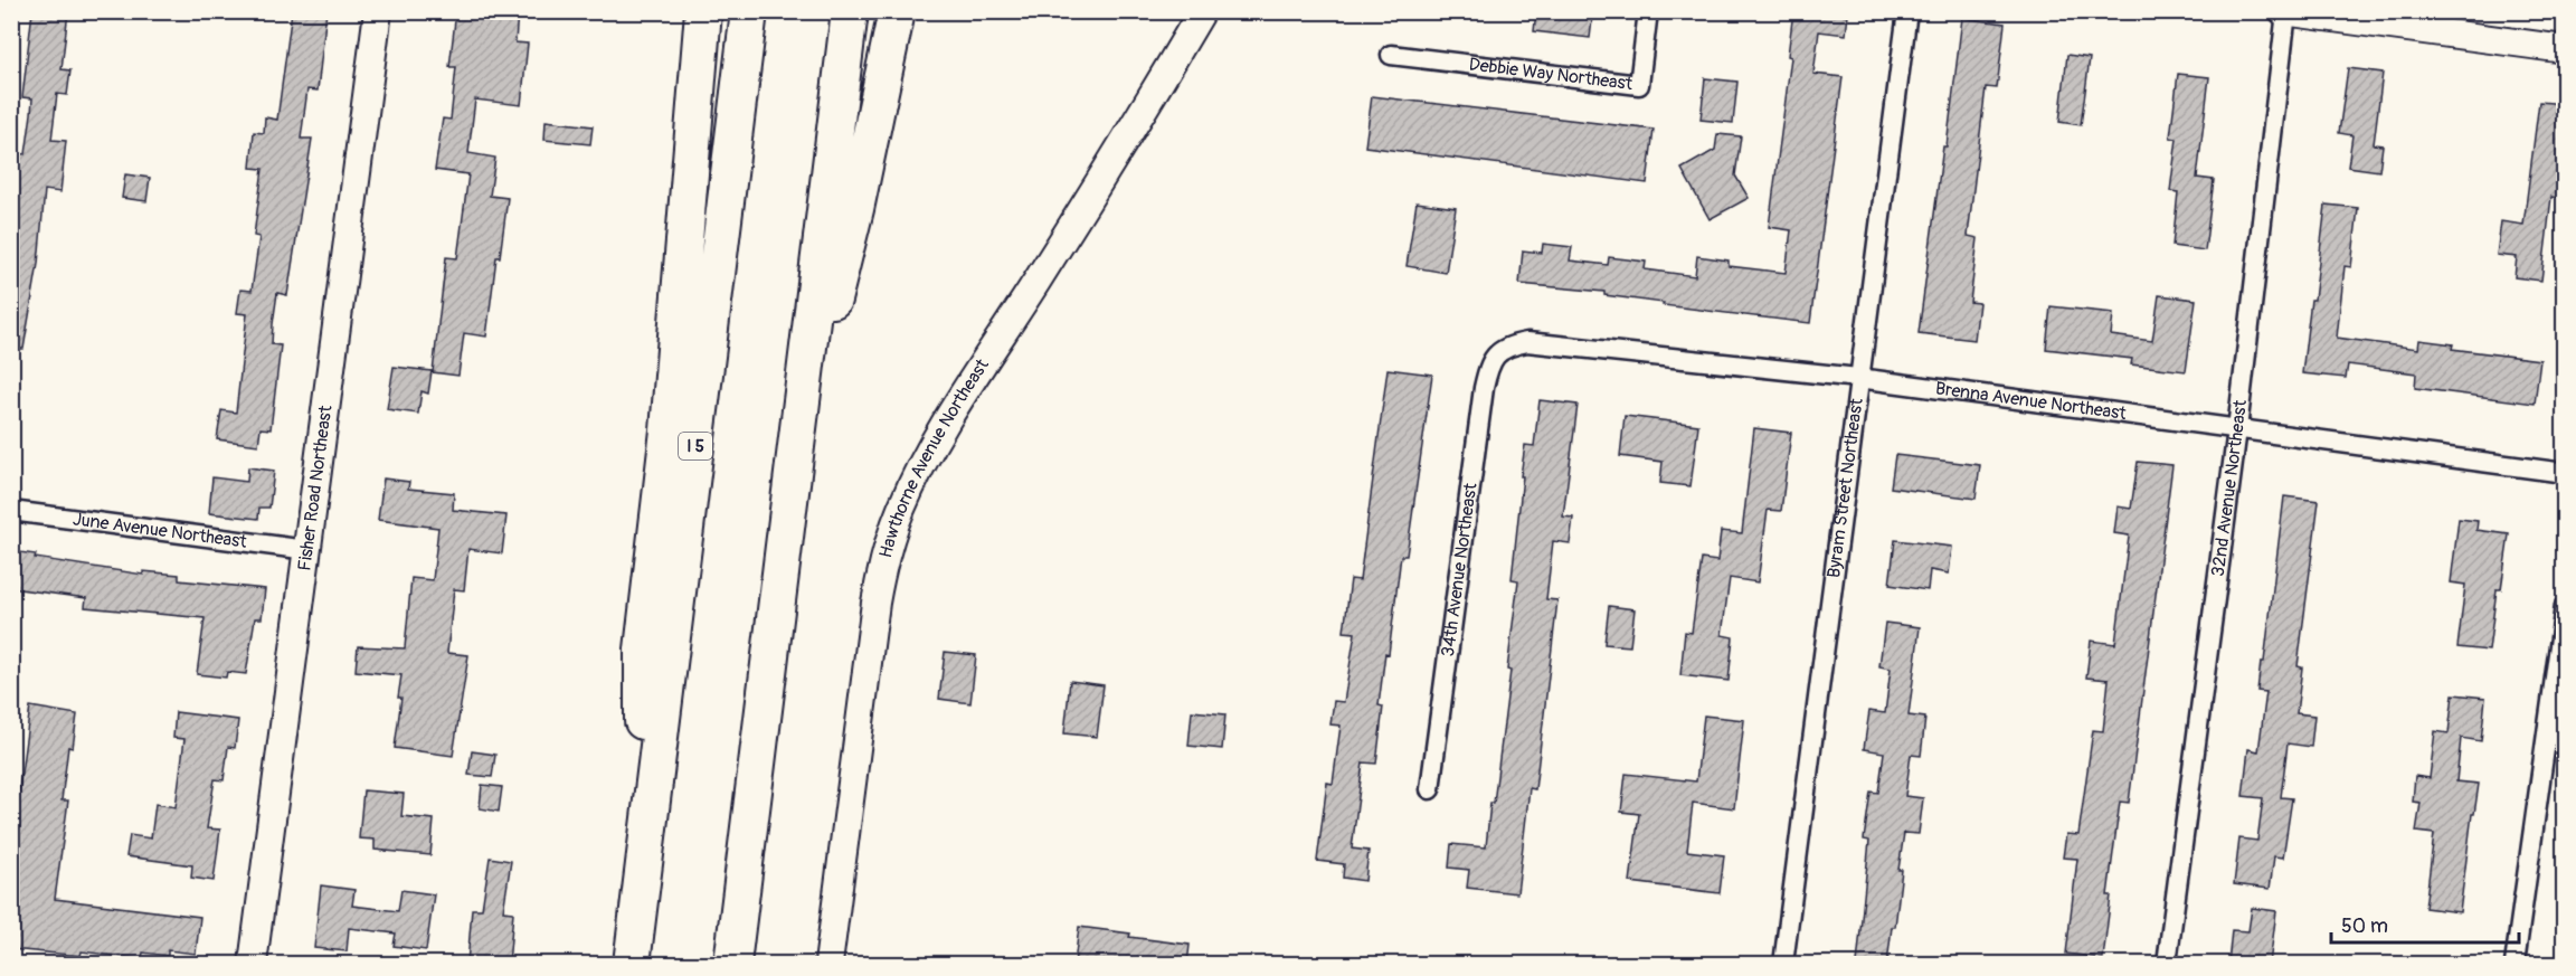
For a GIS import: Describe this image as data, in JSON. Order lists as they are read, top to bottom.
{
  "streets": {
    "highway": ["I 5"],
    "main road": ["Hawthorne Avenue Northeast", "Fisher Road Northeast"],
    "street": [
      "Debbie Way Northeast",
      "Brenna Avenue Northeast",
      "Byram Street Northeast",
      "32nd Avenue Northeast",
      "June Avenue Northeast",
      "34th Avenue Northeast"
    ]
  },
  "crossings": [
    ["Brenna Avenue Northeast", "Byram Street Northeast"],
    ["Brenna Avenue Northeast", "32nd Avenue Northeast"],
    ["Brenna Avenue Northeast", "34th Avenue Northeast"],
    ["Fisher Road Northeast", "June Avenue Northeast"]
  ],
  "scale_bar": "50 m"
}
